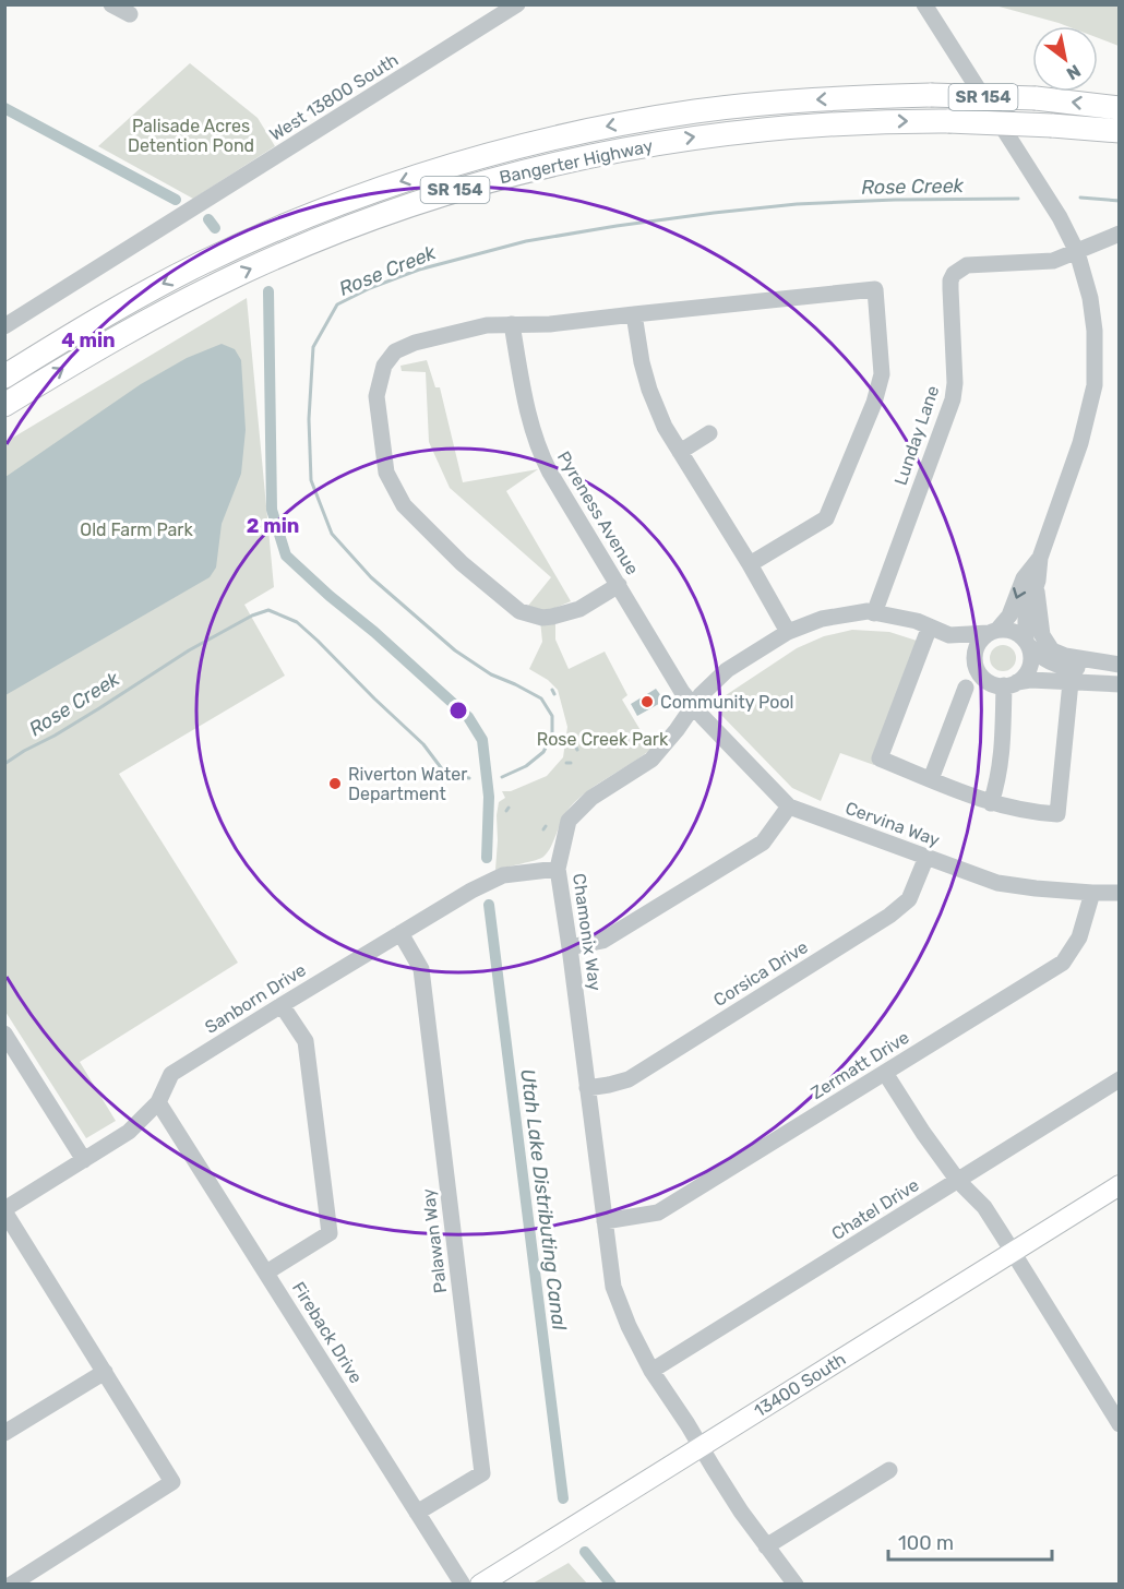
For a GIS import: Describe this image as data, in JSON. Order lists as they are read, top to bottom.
{
  "streets": {
    "highway": ["SR 154", "Bangerter Highway"],
    "main road": ["13400 South"],
    "street": [
      "West 13800 South",
      "Lunday Lane",
      "Pyreness Avenue",
      "Cervina Way",
      "Chamonix Way",
      "Corsica Drive",
      "Sanborn Drive",
      "Zermatt Drive",
      "Chatel Drive",
      "Palawan Way",
      "Fireback Drive"
    ]
  },
  "crossings": [
    ["Lunday Lane", "Chamonix Way"],
    ["Pyreness Avenue", "Cervina Way"],
    ["Pyreness Avenue", "Chamonix Way"],
    ["Cervina Way", "Chamonix Way"],
    ["Cervina Way", "Corsica Drive"],
    ["Cervina Way", "Zermatt Drive"],
    ["Chamonix Way", "Corsica Drive"],
    ["Chamonix Way", "Sanborn Drive"],
    ["Chamonix Way", "Zermatt Drive"],
    ["Chamonix Way", "Chatel Drive"],
    ["Chamonix Way", "13400 South"],
    ["Sanborn Drive", "Palawan Way"],
    ["Sanborn Drive", "Fireback Drive"],
    ["Palawan Way", "Fireback Drive"]
  ],
  "water": ["Rose Creek", "Utah Lake Distributing Canal"],
  "parks": ["Palisade Acres Detention Pond", "Old Farm Park", "Rose Creek Park"],
  "places": ["Community Pool", "Riverton Water Department"],
  "scale_bar": "100 m",
  "north": "bottom right",
  "rings": ["4 min", "2 min"]
}
